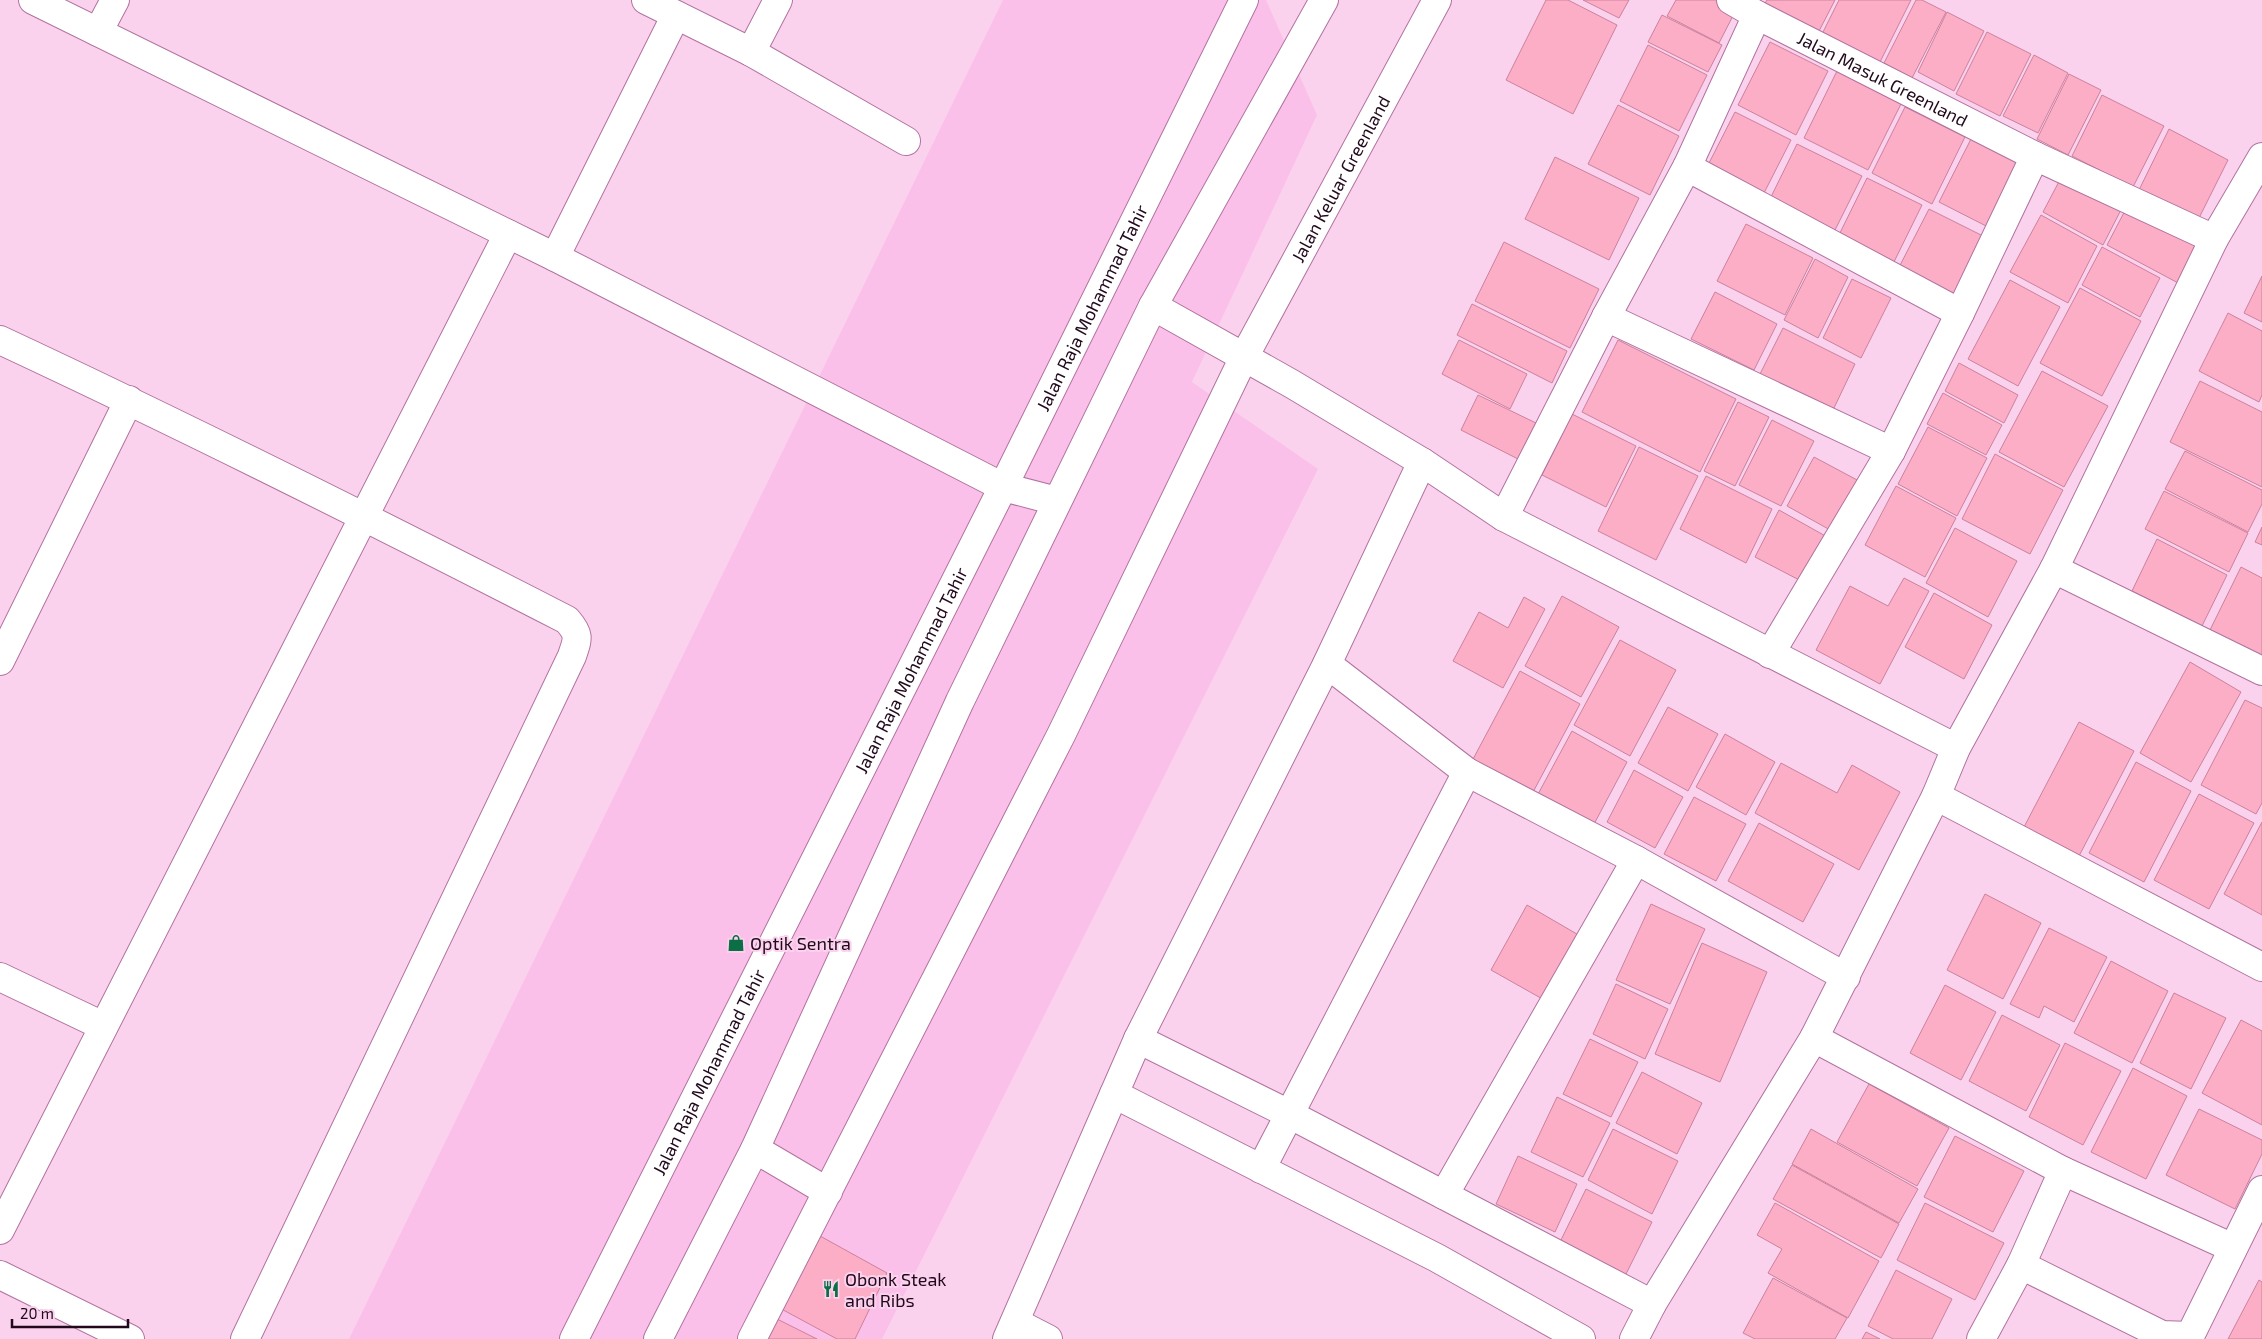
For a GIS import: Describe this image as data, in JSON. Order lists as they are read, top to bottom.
{
  "streets": {
    "street": ["Jalan Masuk Greenland", "Jalan Keluar Greenland", "Jalan Raja Mohammad Tahir"]
  },
  "places": {
    "shop": ["Optik Sentra"],
    "restaurant": ["Obonk Steak and Ribs"]
  },
  "scale_bar": "20 m"
}
